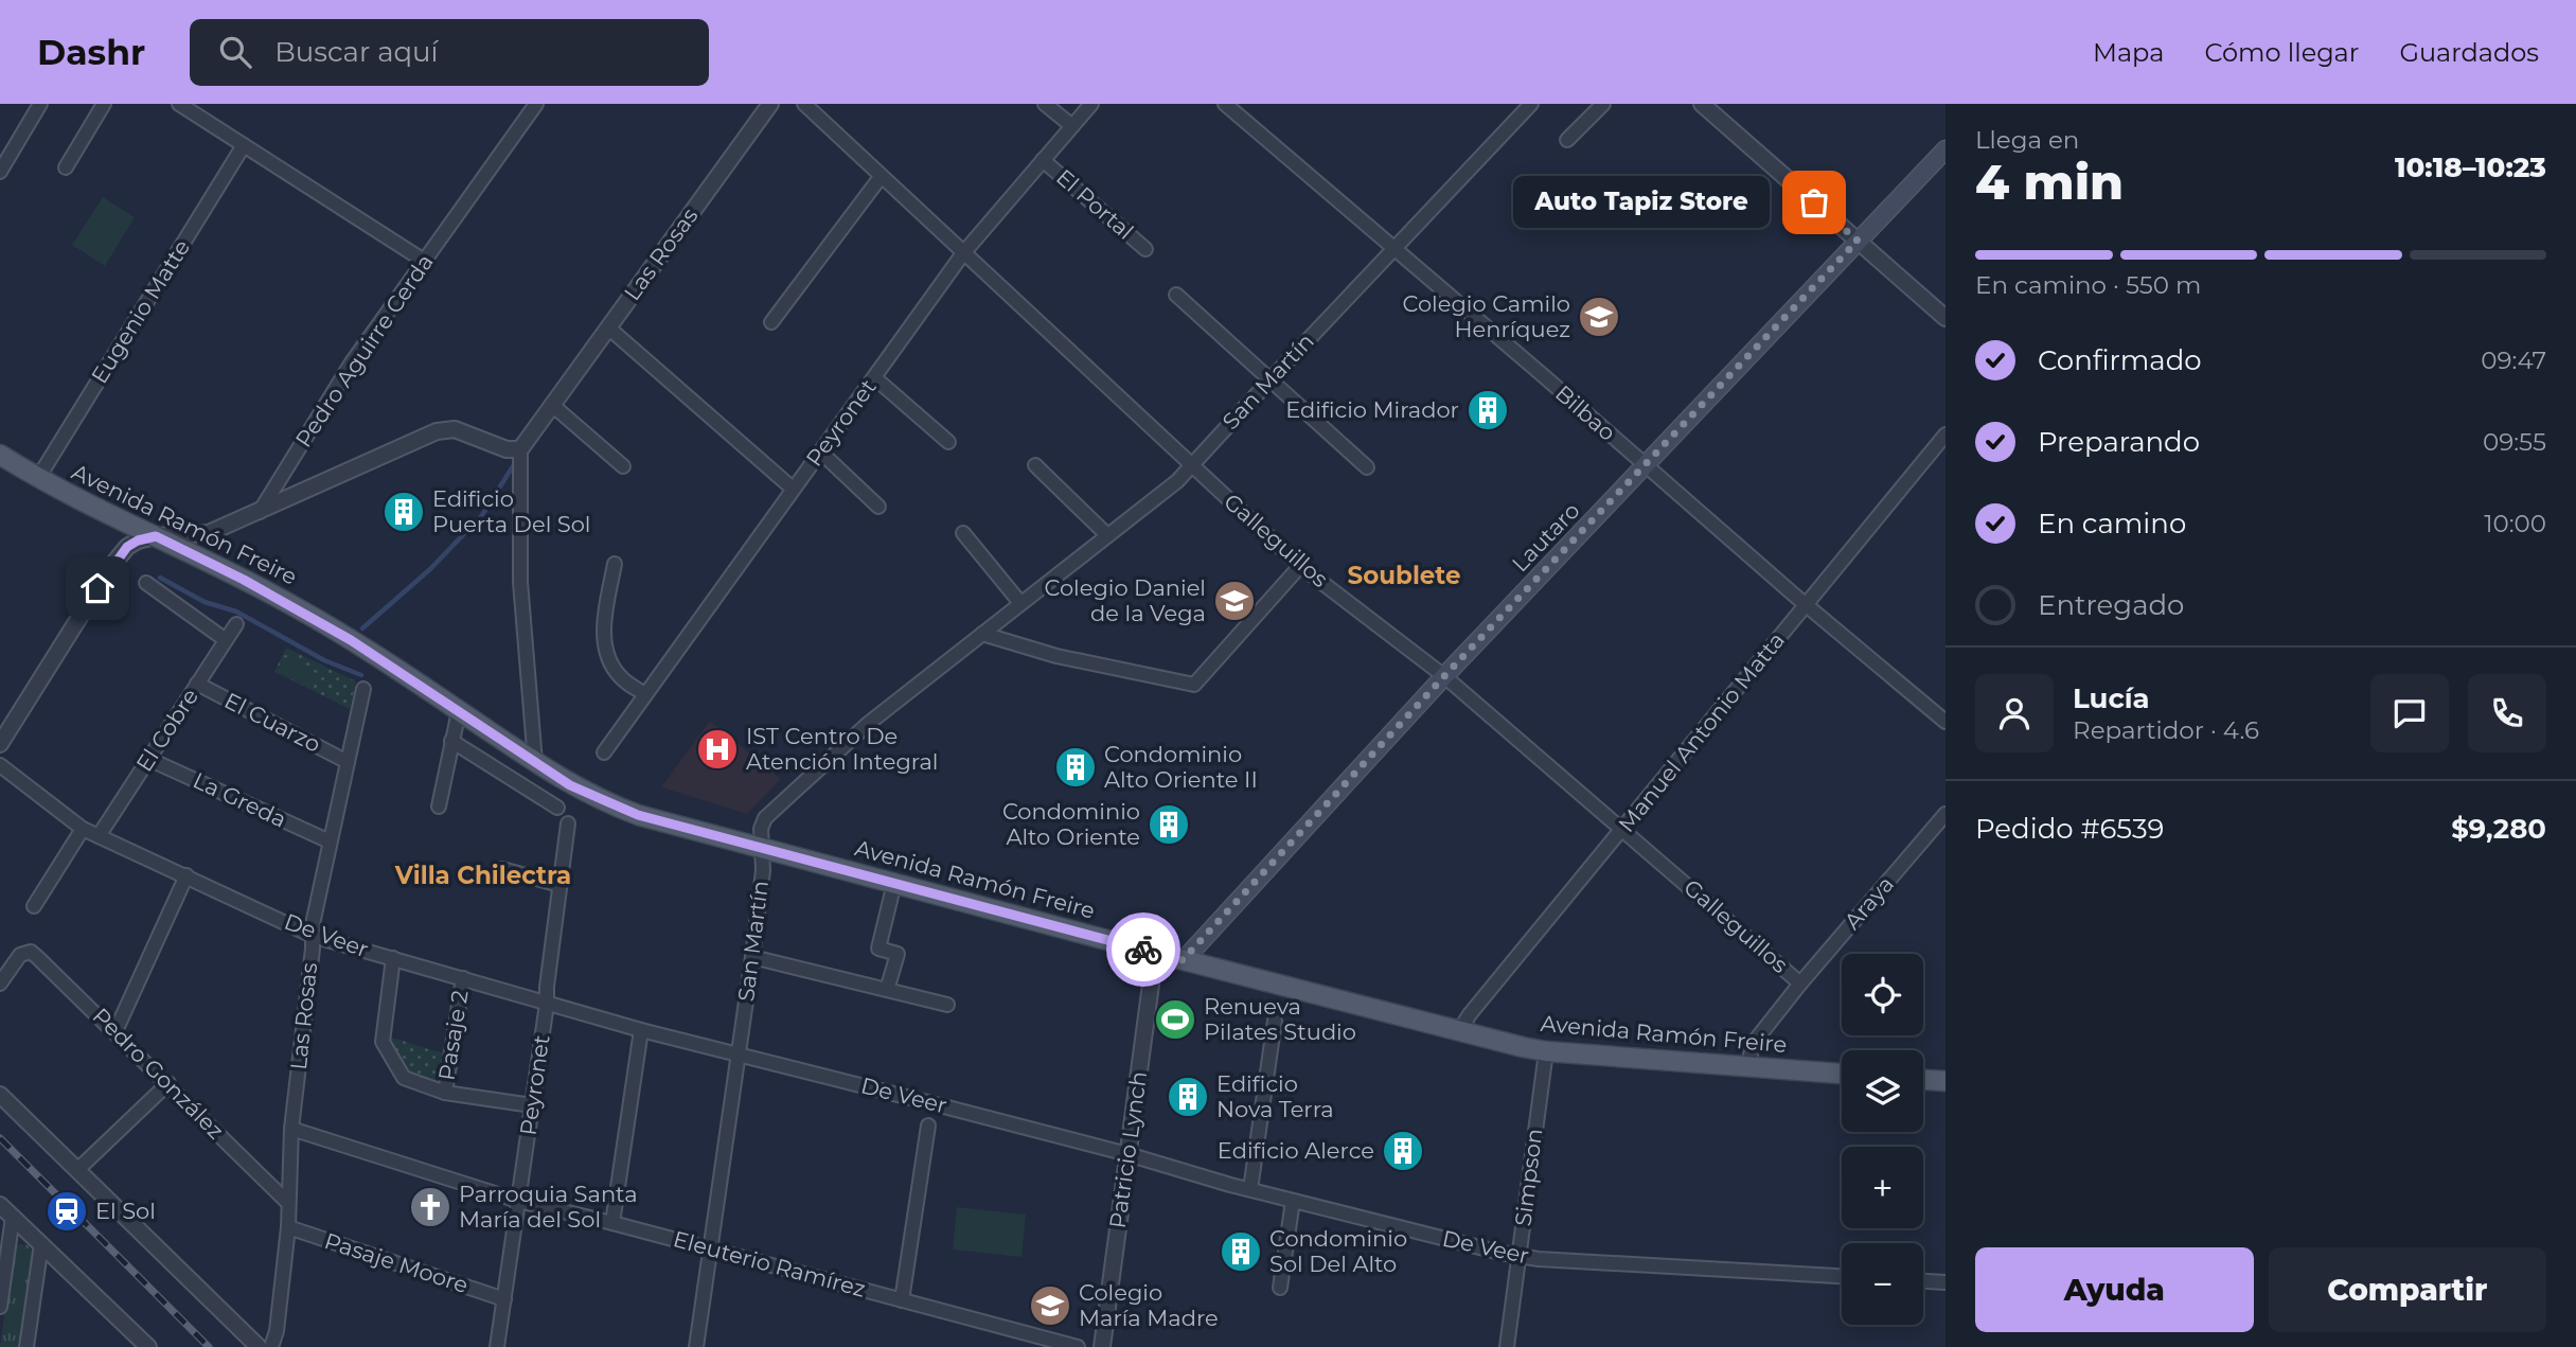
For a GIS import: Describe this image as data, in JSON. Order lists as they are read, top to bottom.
{
  "streets": {
    "main road": ["Avenida Ramón Freire", "Lautaro"],
    "street": [
      "El Portal",
      "Las Rosas",
      "Eugenio Matte",
      "Pedro Aguirre Cerda",
      "San Martín",
      "Bilbao",
      "Peyronet",
      "Galleguillos",
      "El Cuarzo",
      "El Cobre",
      "Manuel Antonio Matta",
      "La Greda",
      "Araya",
      "De Veer",
      "Pasaje 2",
      "Pedro González",
      "Patricio Lynch",
      "Simpson",
      "Pasaje Moore",
      "Eleuterio Ramírez"
    ]
  },
  "crossings": [
    ["El Portal", "Peyronet"],
    ["Las Rosas", "El Cuarzo"],
    ["Las Rosas", "La Greda"],
    ["Las Rosas", "De Veer"],
    ["Las Rosas", "Pedro González"],
    ["Las Rosas", "Pasaje Moore"],
    ["Las Rosas", "Eleuterio Ramírez"],
    ["Eugenio Matte", "Avenida Ramón Freire"],
    ["San Martín", "Bilbao"],
    ["San Martín", "Avenida Ramón Freire"],
    ["San Martín", "Galleguillos"],
    ["San Martín", "De Veer"],
    ["San Martín", "Eleuterio Ramírez"],
    ["Bilbao", "Lautaro"],
    ["Bilbao", "Manuel Antonio Matta"],
    ["Peyronet", "Galleguillos"],
    ["Peyronet", "De Veer"],
    ["Peyronet", "Pasaje Moore"],
    ["Peyronet", "Eleuterio Ramírez"],
    ["Avenida Ramón Freire", "Lautaro"],
    ["Avenida Ramón Freire", "Manuel Antonio Matta"],
    ["Avenida Ramón Freire", "Araya"],
    ["Avenida Ramón Freire", "Patricio Lynch"],
    ["Avenida Ramón Freire", "Simpson"],
    ["Lautaro", "Galleguillos"],
    ["Galleguillos", "Manuel Antonio Matta"],
    ["Galleguillos", "Araya"],
    ["El Cuarzo", "El Cobre"],
    ["El Cobre", "La Greda"],
    ["El Cobre", "De Veer"],
    ["De Veer", "Pasaje 2"],
    ["De Veer", "Patricio Lynch"],
    ["De Veer", "Simpson"]
  ],
  "districts": ["Soublete", "Villa Chilectra"],
  "places": {
    "other": ["Auto Tapiz Store"],
    "school or university": ["Colegio Camilo Henríquez", "Colegio Daniel de la Vega", "Colegio María Madre"],
    "building": [
      "Edificio Mirador",
      "Edificio Puerta Del Sol",
      "Condominio Alto Oriente II",
      "Condominio Alto Oriente",
      "Edificio Nova Terra",
      "Edificio Alerce",
      "Condominio Sol Del Alto"
    ],
    "hospital": ["IST Centro De Atención Integral"],
    "sports": ["Renueva Pilates Studio"],
    "church": ["Parroquia Santa María del Sol"],
    "station": ["El Sol"]
  },
  "page": {
    "header": "Dashr",
    "search": "Buscar aquí",
    "nav": ["Mapa", "Cómo llegar", "Guardados"],
    "heading": ["4 min", "Llega en", "10:18–10:23"],
    "panel": [
      "Lucía",
      "Repartidor · 4.6",
      "Pedido #6539",
      "$9,280"
    ],
    "bubble": "Auto Tapiz Store",
    "bar": "En camino · 550 m",
    "list": [
      ["Confirmado", "09:47"],
      ["Preparando", "09:55"],
      ["En camino", "10:00"],
      "Entregado"
    ],
    "map_buttons": ["+", "−"],
    "buttons": ["Ayuda", "Compartir"]
  }
}
